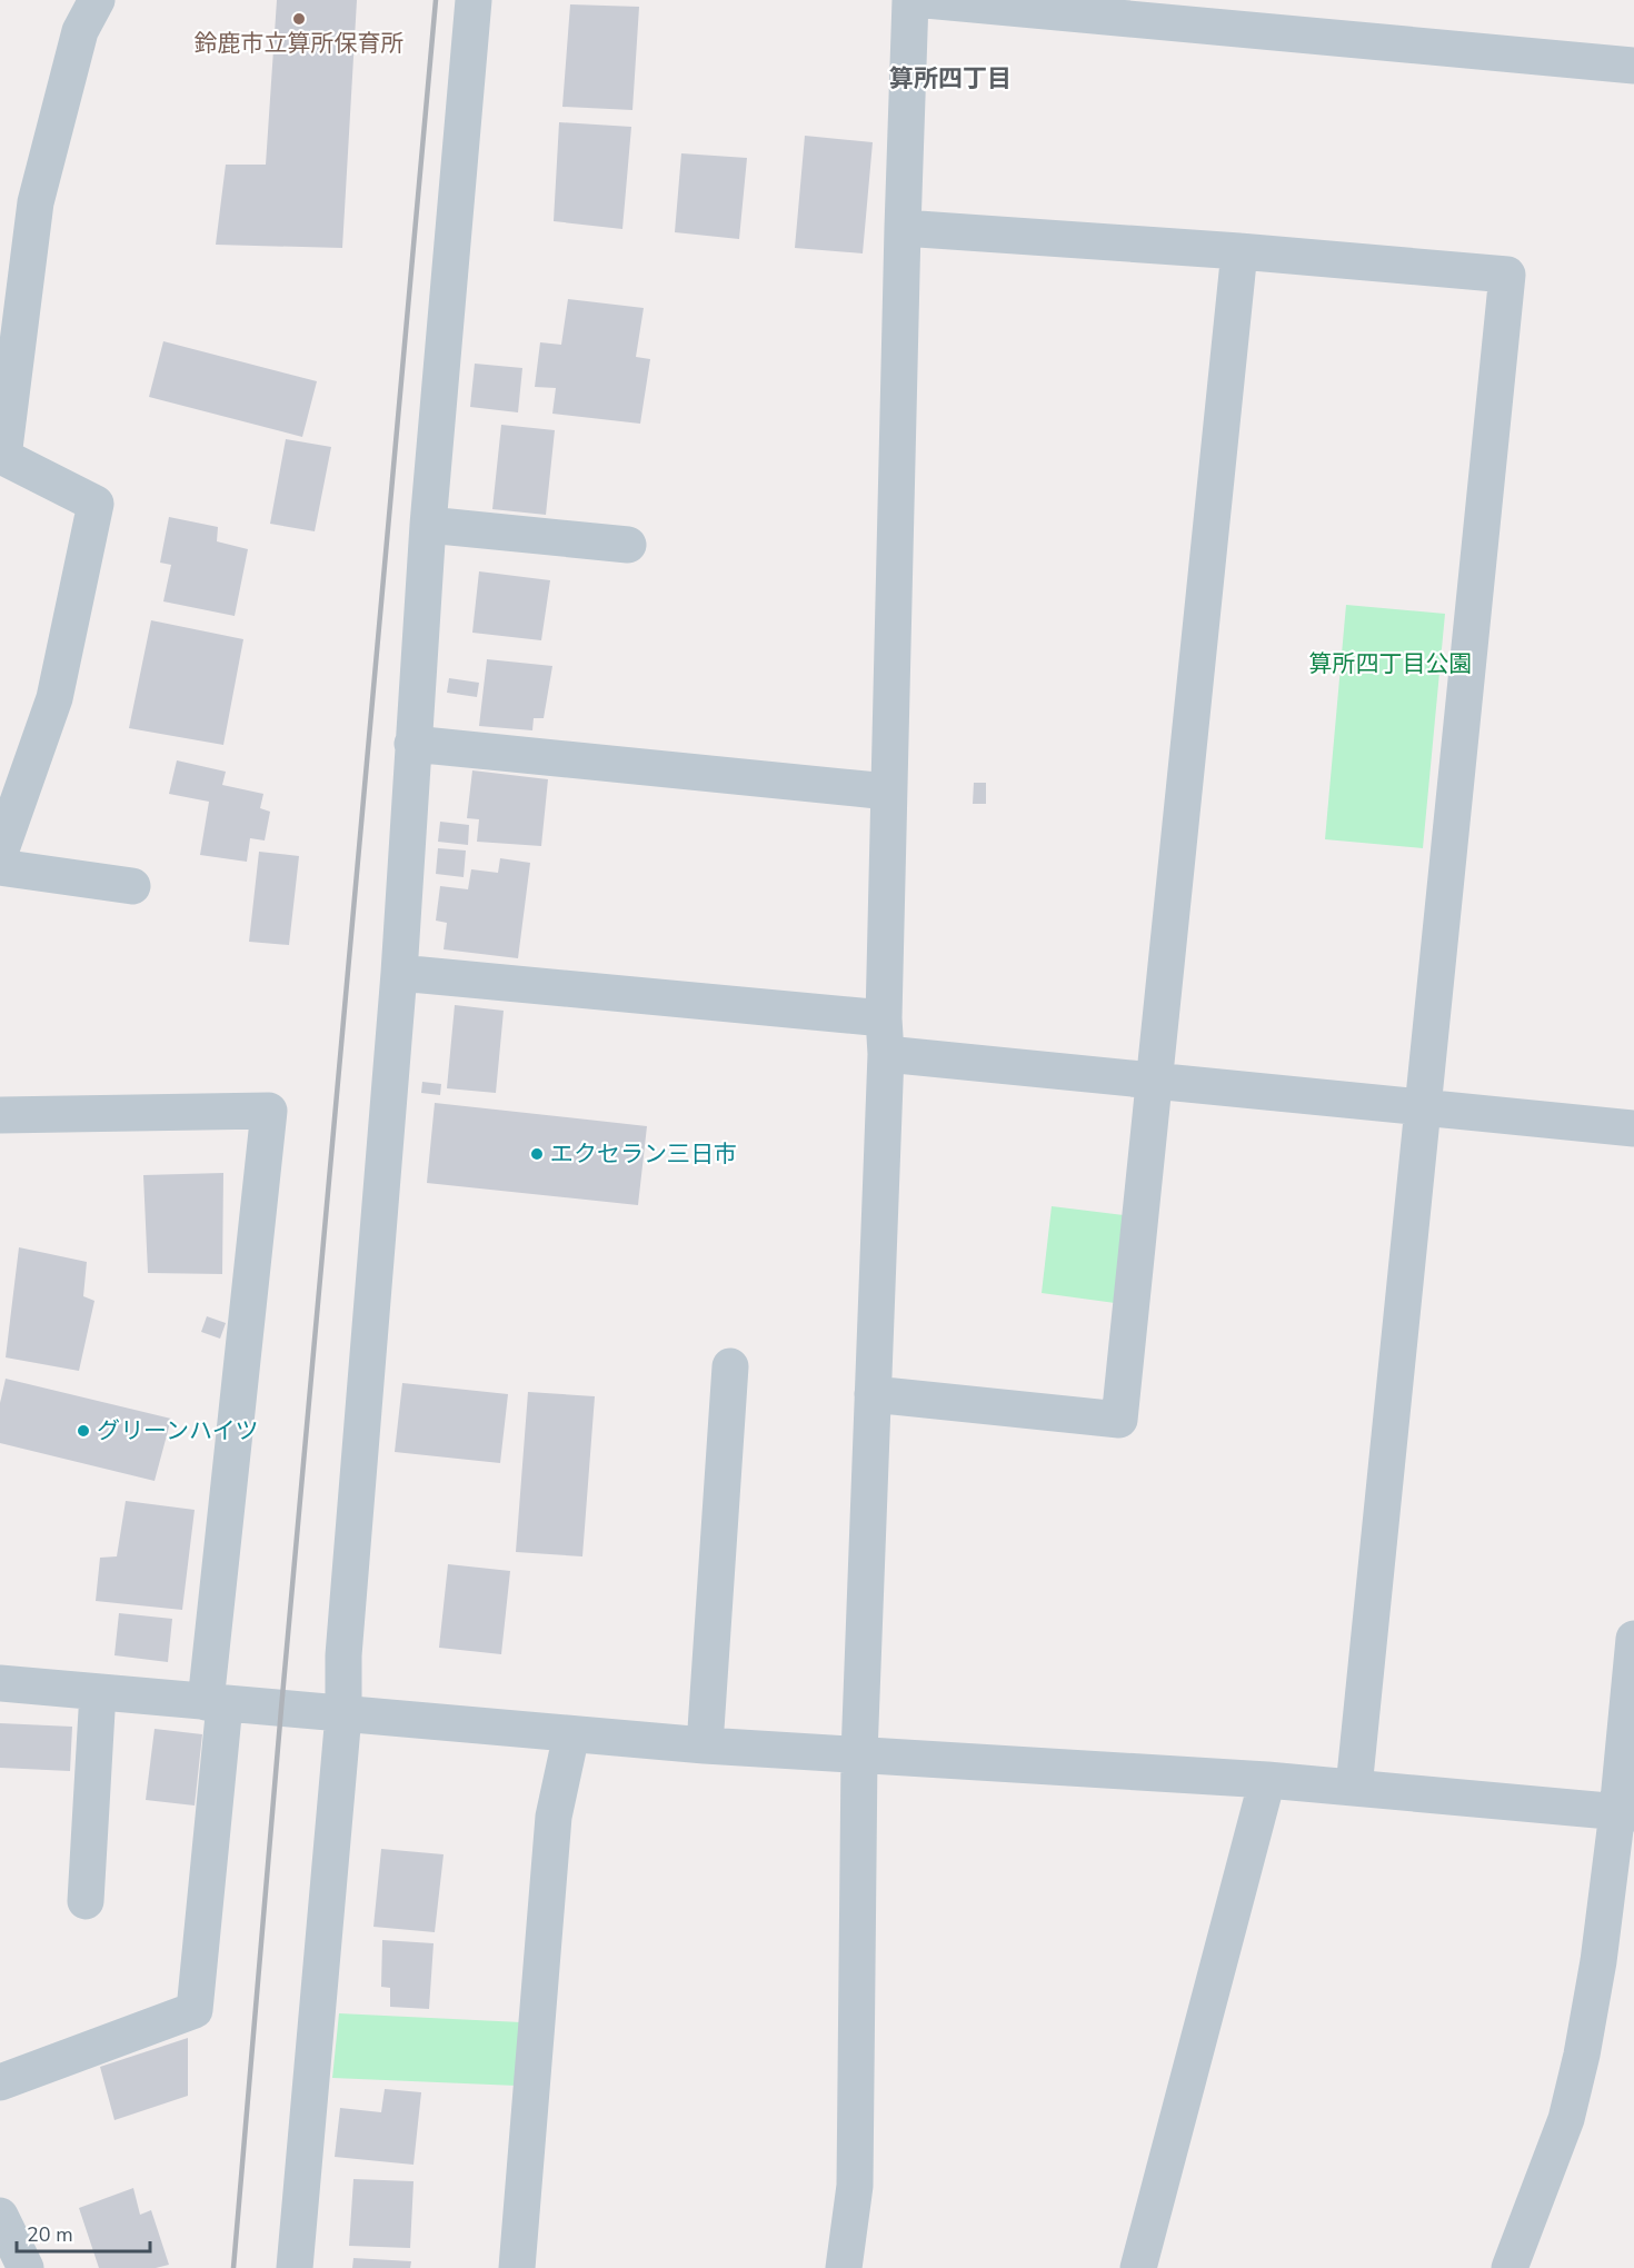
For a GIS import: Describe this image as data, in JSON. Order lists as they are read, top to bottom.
{
  "districts": ["算所四丁目"],
  "parks": ["算所四丁目公園"],
  "places": ["鈴鹿市立算所保育所", "エクセラン三日市", "グリーンハイツ"],
  "scale_bar": "20 m"
}
